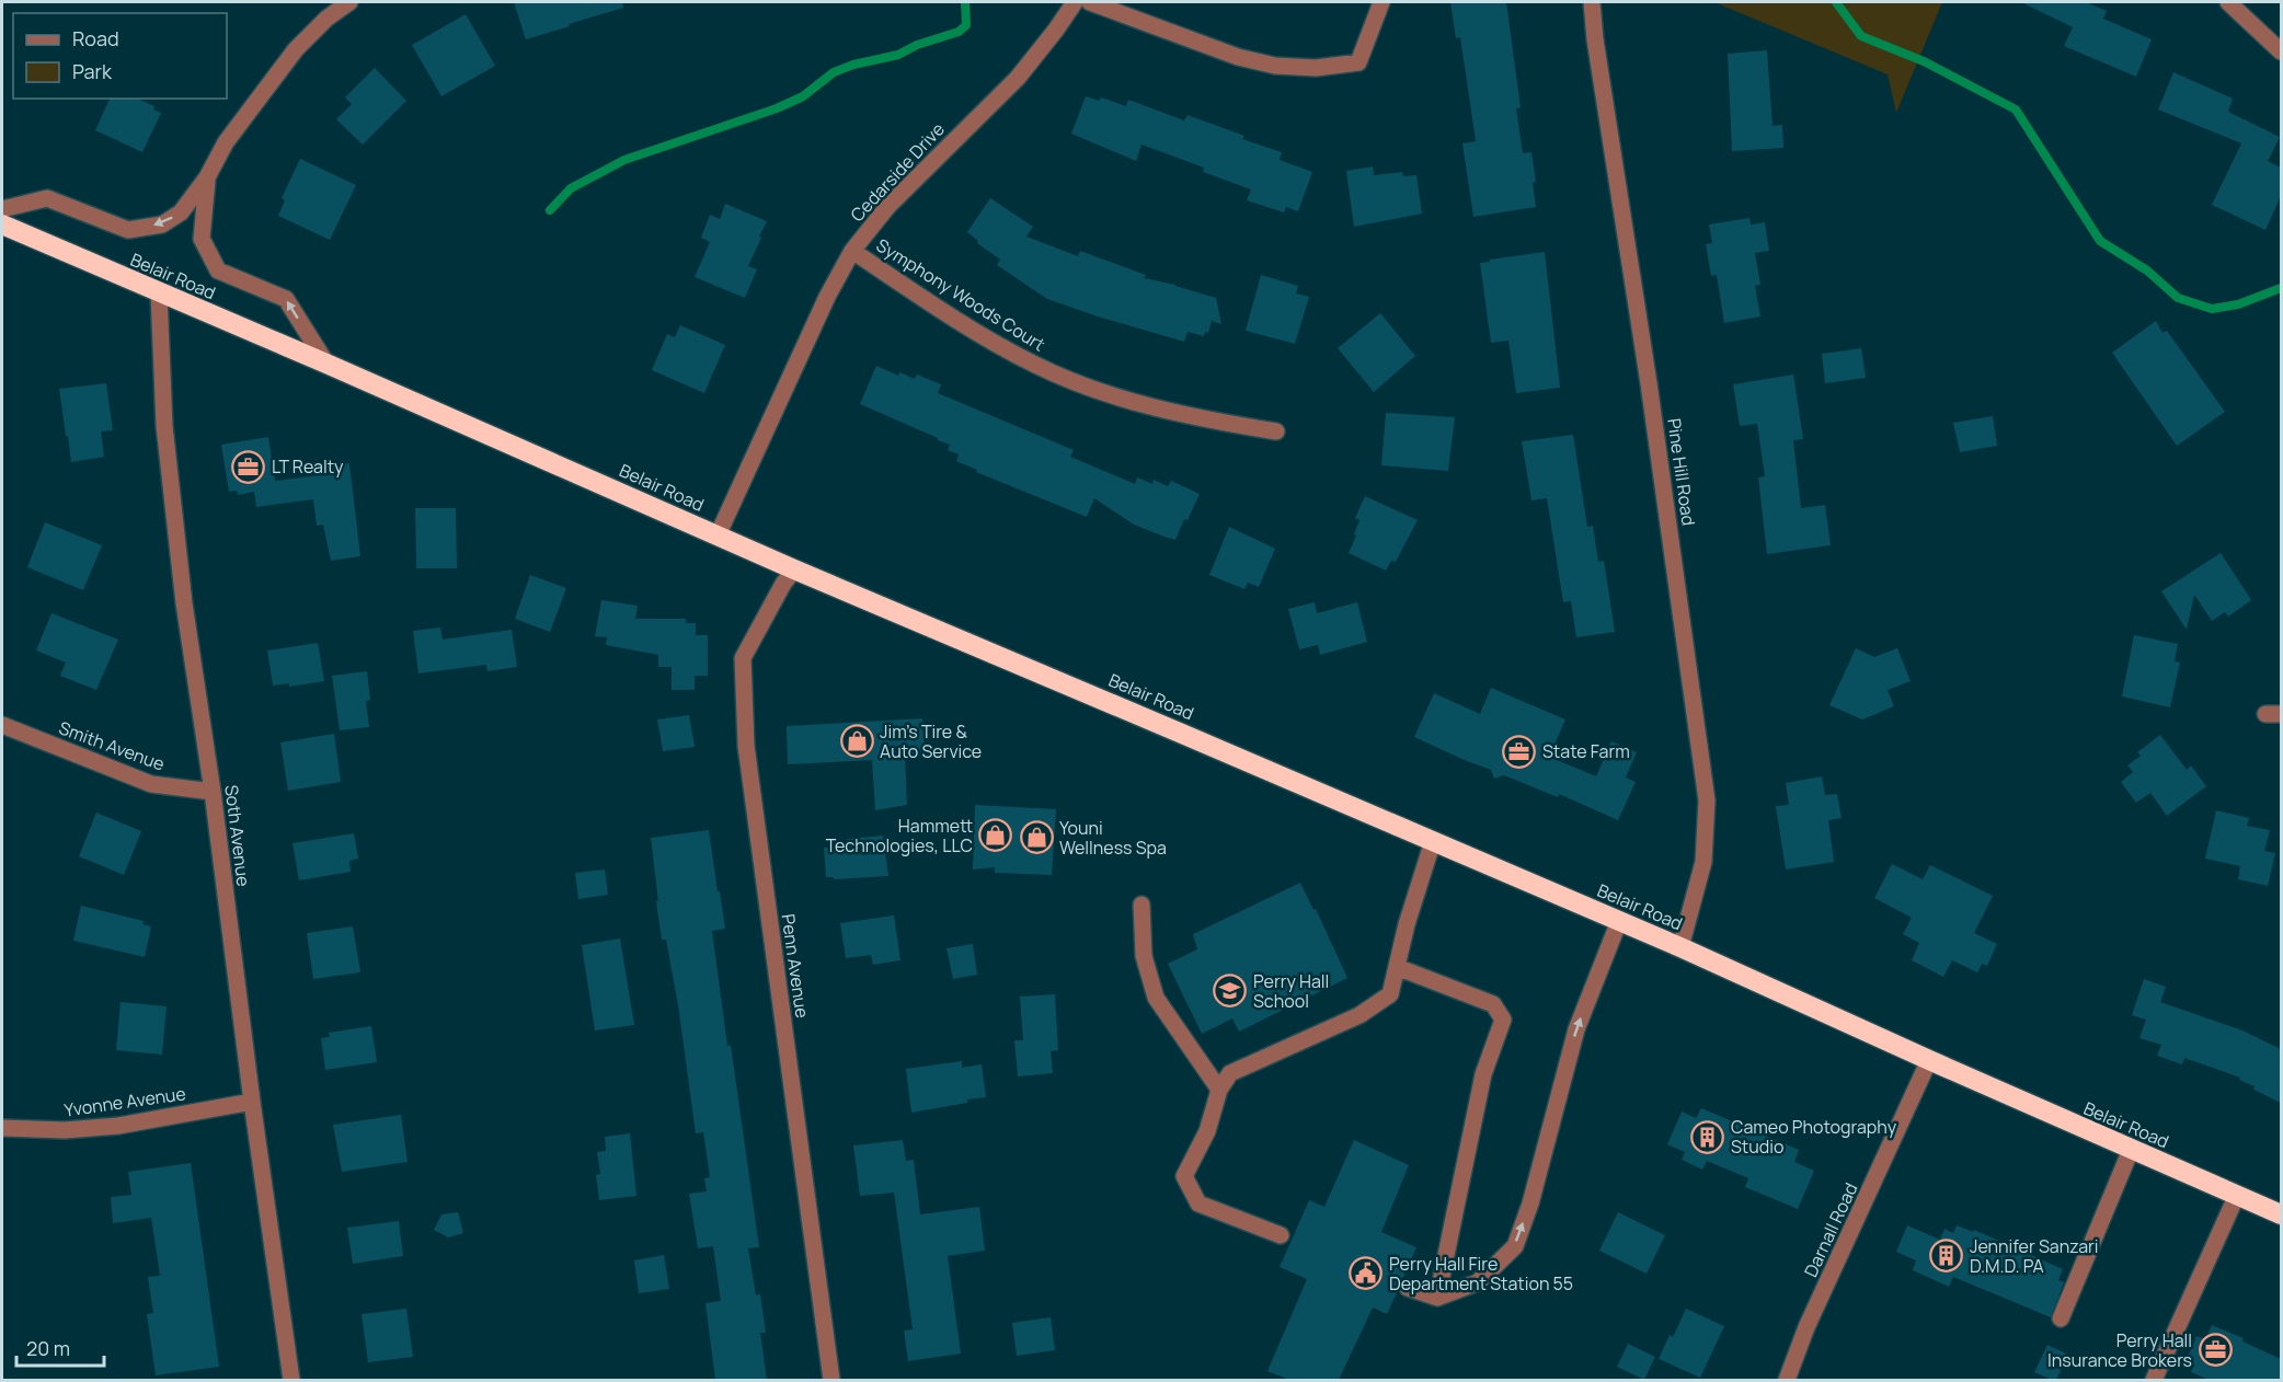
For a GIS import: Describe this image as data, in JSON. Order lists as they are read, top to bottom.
{
  "streets": {
    "highway": ["Belair Road"],
    "street": [
      "Cedarside Drive",
      "Symphony Woods Court",
      "Pine Hill Road",
      "Smith Avenue",
      "Soth Avenue",
      "Penn Avenue",
      "Yvonne Avenue",
      "Darnall Road"
    ]
  },
  "crossings": [
    ["Cedarside Drive", "Belair Road"],
    ["Cedarside Drive", "Symphony Woods Court"],
    ["Belair Road", "Pine Hill Road"],
    ["Belair Road", "Soth Avenue"],
    ["Belair Road", "Penn Avenue"],
    ["Belair Road", "Darnall Road"],
    ["Smith Avenue", "Soth Avenue"],
    ["Soth Avenue", "Yvonne Avenue"]
  ],
  "places": {
    "office": ["LT Realty", "State Farm", "Perry Hall Insurance Brokers"],
    "shop": ["Jim's Tire & Auto Service", "Hammett Technologies, LLC", "Youni Wellness Spa"],
    "school or university": ["Perry Hall School"],
    "building": ["Cameo Photography Studio", "Jennifer Sanzari D.M.D. PA"],
    "public building": ["Perry Hall Fire Department Station 55"]
  },
  "legend": ["Road", "Park"],
  "scale_bar": "20 m"
}
